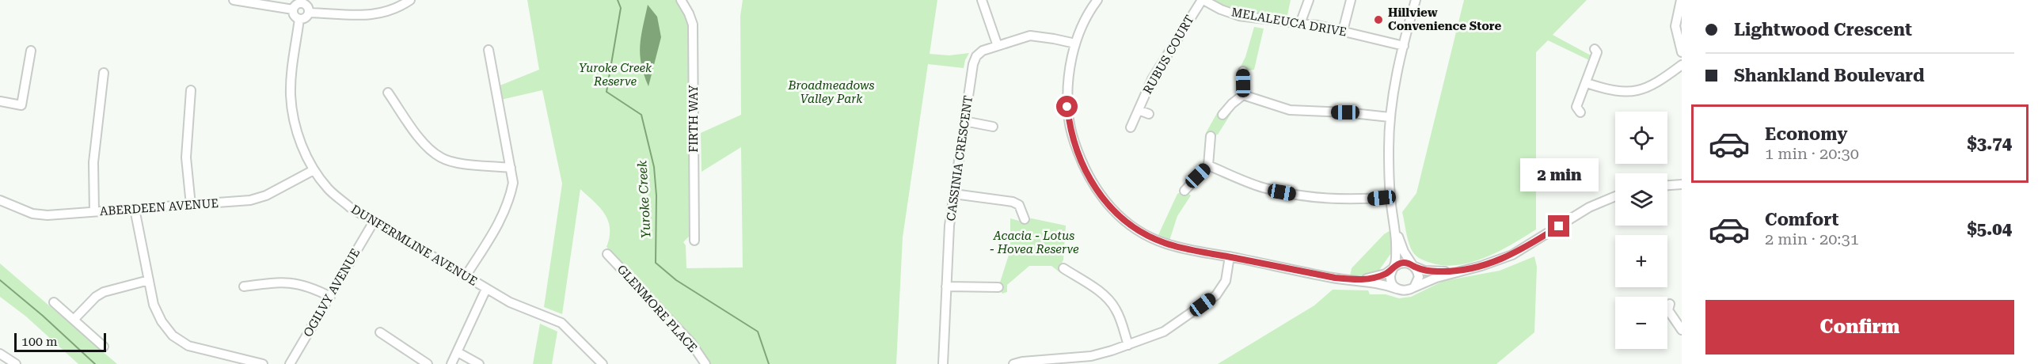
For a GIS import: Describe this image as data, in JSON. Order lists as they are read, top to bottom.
{
  "streets": {
    "street": [
      "MELALEUCA DRIVE",
      "RUBUS COURT",
      "FIRTH WAY",
      "CASSINIA CRESCENT",
      "ABERDEEN AVENUE",
      "DUNFERMLINE AVENUE",
      "OGILVY AVENUE",
      "GLENMORE PLACE"
    ]
  },
  "crossings": [
    ["MELALEUCA DRIVE", "RUBUS COURT"],
    ["ABERDEEN AVENUE", "DUNFERMLINE AVENUE"],
    ["DUNFERMLINE AVENUE", "OGILVY AVENUE"]
  ],
  "water": ["Yuroke Creek"],
  "parks": ["Yuroke Creek Reserve", "Broadmeadows Valley Park", "Acacia - Lotus - Hovea Reserve"],
  "places": ["Hillview Convenience Store"],
  "scale_bar": "100 m",
  "page": {
    "banner": ["Lightwood Crescent", "Shankland Boulevard"],
    "list": [
      {
        "name": "Economy",
        "note": "1 min · 20:30",
        "value": "$3.74"
      },
      {
        "name": "Comfort",
        "note": "2 min · 20:31",
        "value": "$5.04"
      }
    ],
    "map_buttons": ["+", "−"],
    "bubble": "2 min",
    "buttons": "Confirm",
    "scale": "100 m"
  }
}
